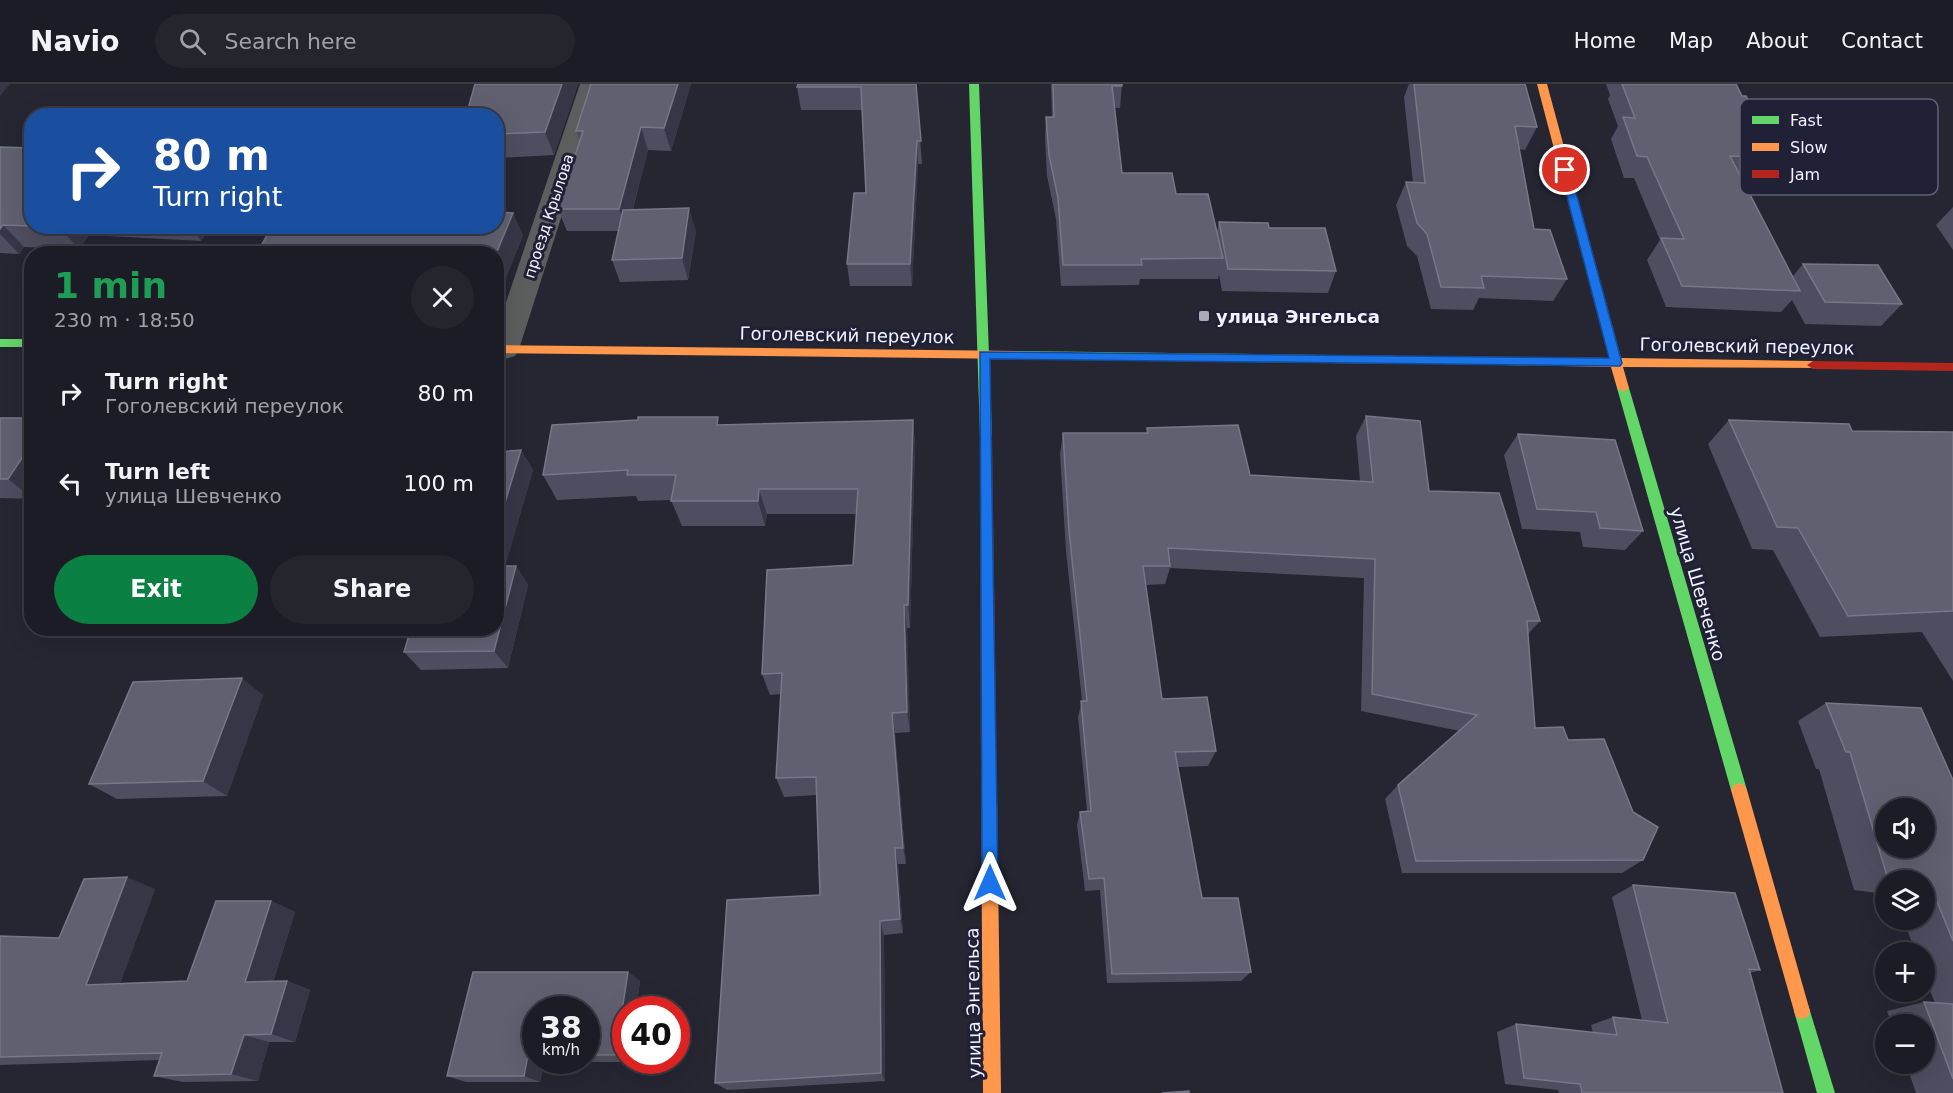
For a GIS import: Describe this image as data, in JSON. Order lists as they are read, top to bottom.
{
  "streets": {
    "street": [
      "проезд Крылова",
      "Гоголевский переулок",
      "улица Шевченко",
      "улица Энгельса"
    ]
  },
  "crossings": [
    ["Гоголевский переулок", "улица Шевченко"],
    ["Гоголевский переулок", "улица Энгельса"]
  ],
  "places": {
    "transit": ["улица Энгельса"]
  },
  "legend": ["Fast", "Slow", "Jam"],
  "page": {
    "header": "Navio",
    "search": "Search here",
    "nav": [
      "Home",
      "Map",
      "About",
      "Contact"
    ],
    "turn": ["80 m", "Turn right"],
    "heading": ["1 min", "230 m · 18:50"],
    "list": [
      {
        "name": "Turn right",
        "note": "Гоголевский переулок",
        "value": "80 m"
      },
      {
        "name": "Turn left",
        "note": "улица Шевченко",
        "value": "100 m"
      }
    ],
    "buttons": ["Exit", "Share"],
    "map_buttons": ["+", "−"],
    "speed": "38 km/h",
    "limit": "40"
  }
}
